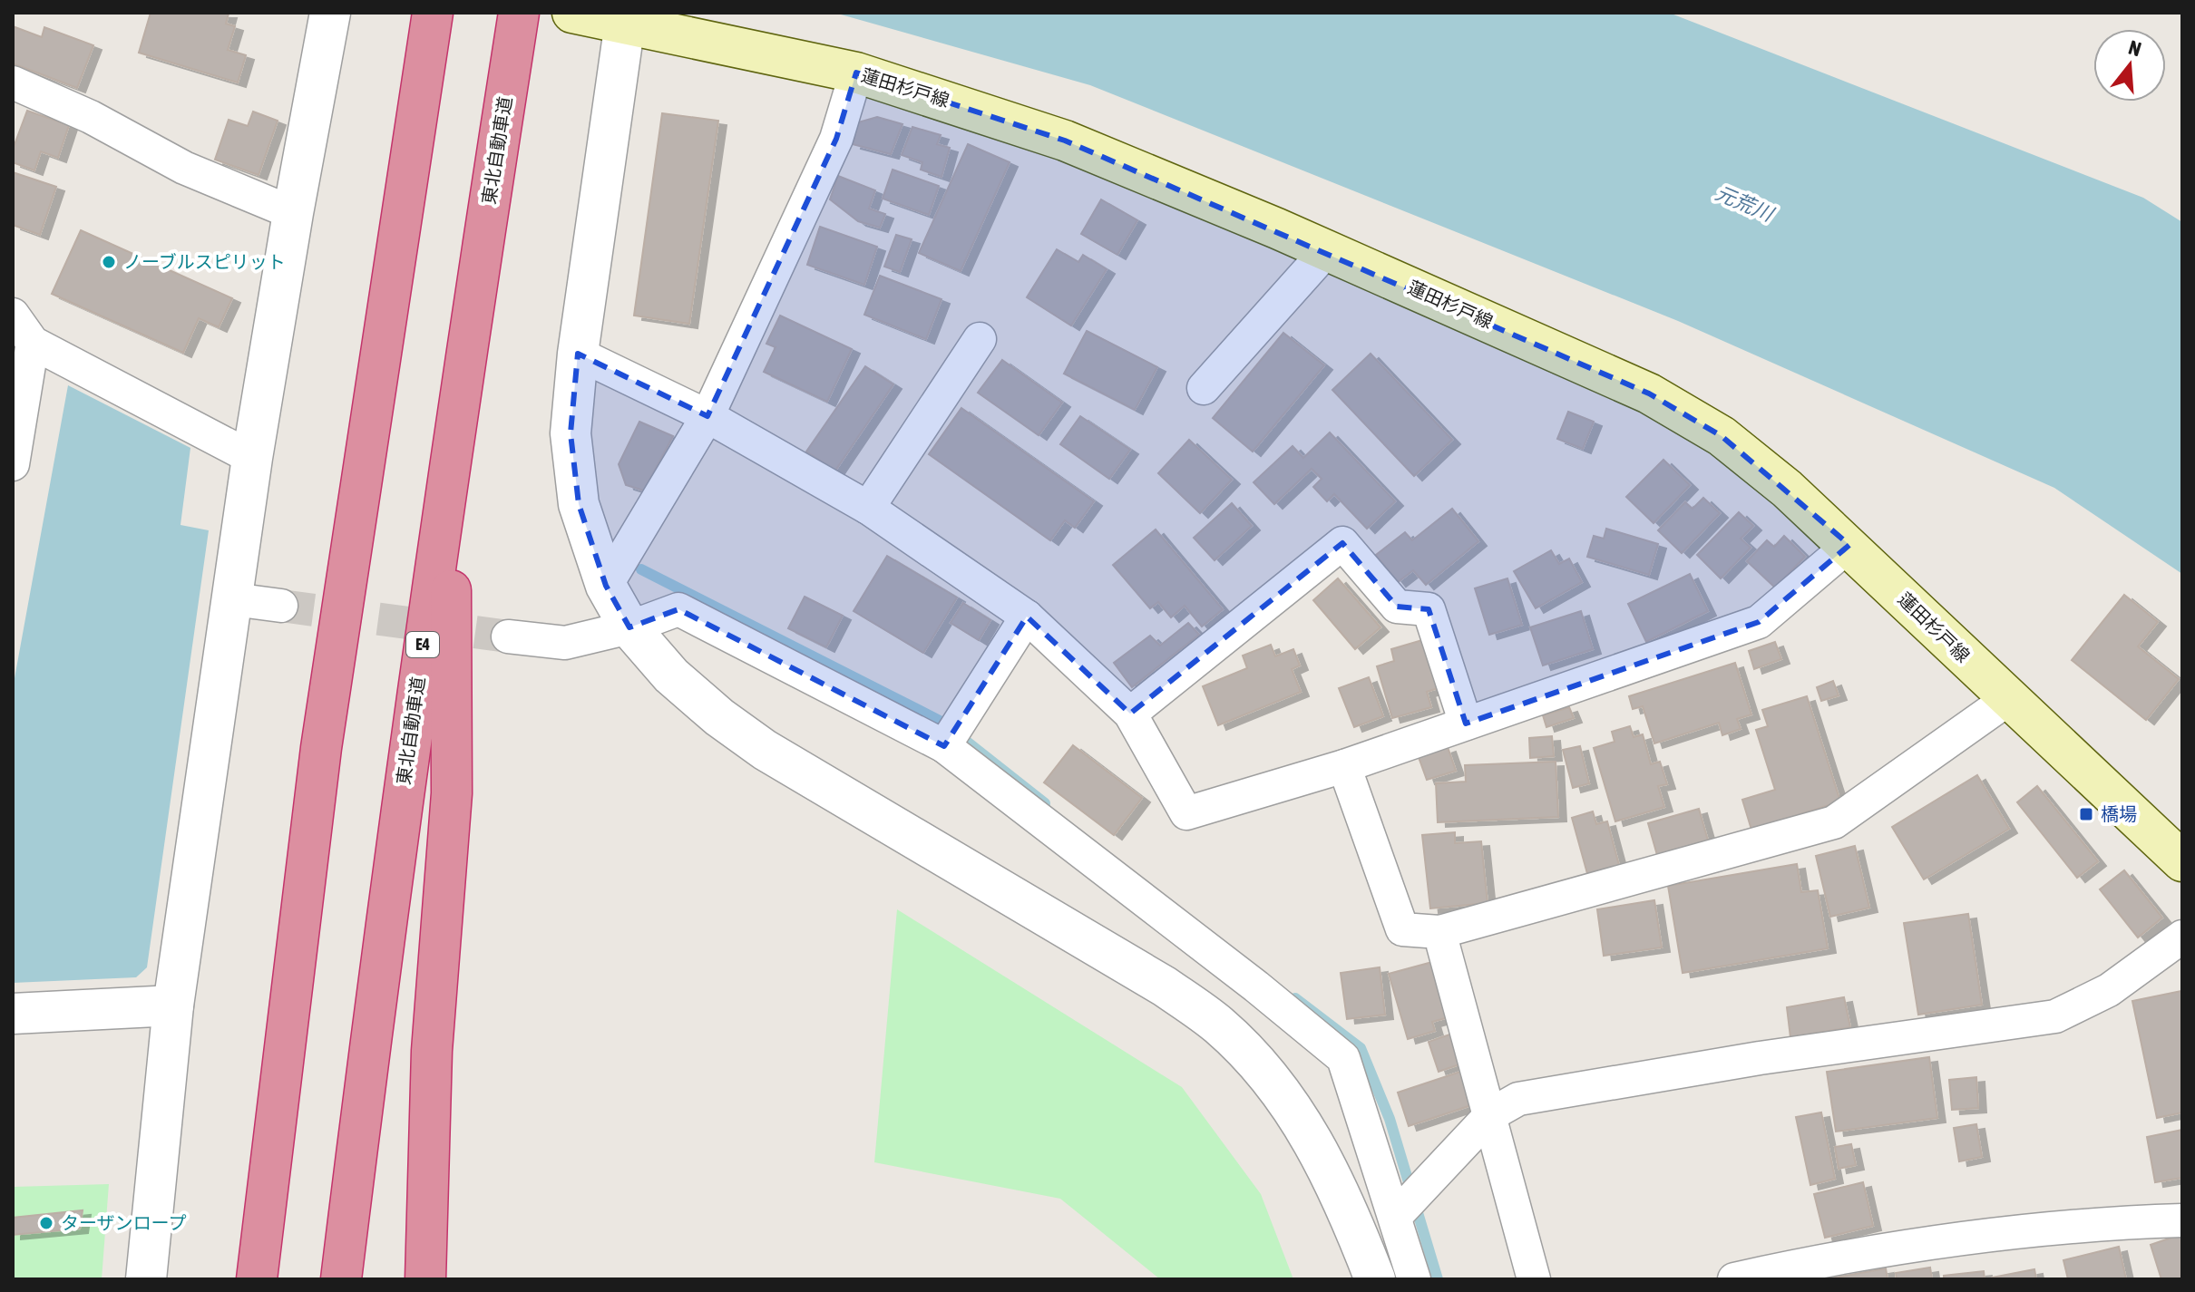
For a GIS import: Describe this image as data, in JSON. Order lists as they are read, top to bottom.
{
  "streets": {
    "highway": ["東北自動車道", "E4"],
    "main road": ["蓮田杉戸線"]
  },
  "water": ["元荒川"],
  "places": {
    "other": ["ノーブルスピリット", "ターザンロープ"],
    "transit": ["橋場"]
  },
  "north": "top"
}
